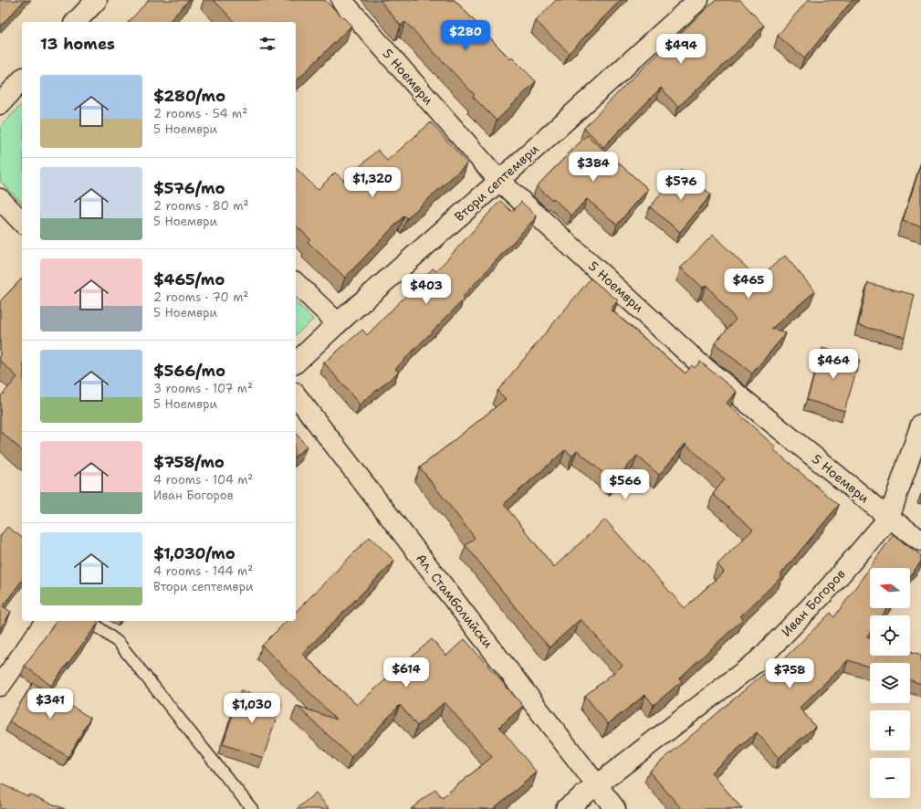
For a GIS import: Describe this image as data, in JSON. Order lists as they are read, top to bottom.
{
  "streets": {
    "street": [
      "5 Ноември",
      "Втори септември",
      "Ал. Стамболийски",
      "Иван Богоров"
    ]
  },
  "crossings": [
    ["5 Ноември", "Втори септември"],
    ["5 Ноември", "Иван Богоров"],
    ["Ал. Стамболийски", "Иван Богоров"]
  ],
  "north": "left",
  "page": {
    "price": [
      "$280",
      "$494",
      "$384",
      "$1,320",
      "$576",
      "$465",
      "$403",
      "$464",
      "$566",
      "$614",
      "$758",
      "$341",
      "$1,030"
    ],
    "heading": "13 homes",
    "list": [
      {
        "name": "$280/mo",
        "note": "2 rooms · 54 m² · 5 Ноември"
      },
      {
        "name": "$576/mo",
        "note": "2 rooms · 80 m² · 5 Ноември"
      },
      {
        "name": "$465/mo",
        "note": "2 rooms · 70 m² · 5 Ноември"
      },
      {
        "name": "$566/mo",
        "note": "3 rooms · 107 m² · 5 Ноември"
      },
      {
        "name": "$758/mo",
        "note": "4 rooms · 104 m² · Иван Богоров"
      },
      {
        "name": "$1,030/mo",
        "note": "4 rooms · 144 m² · Втори септември"
      }
    ],
    "map_buttons": ["+", "−"]
  }
}
